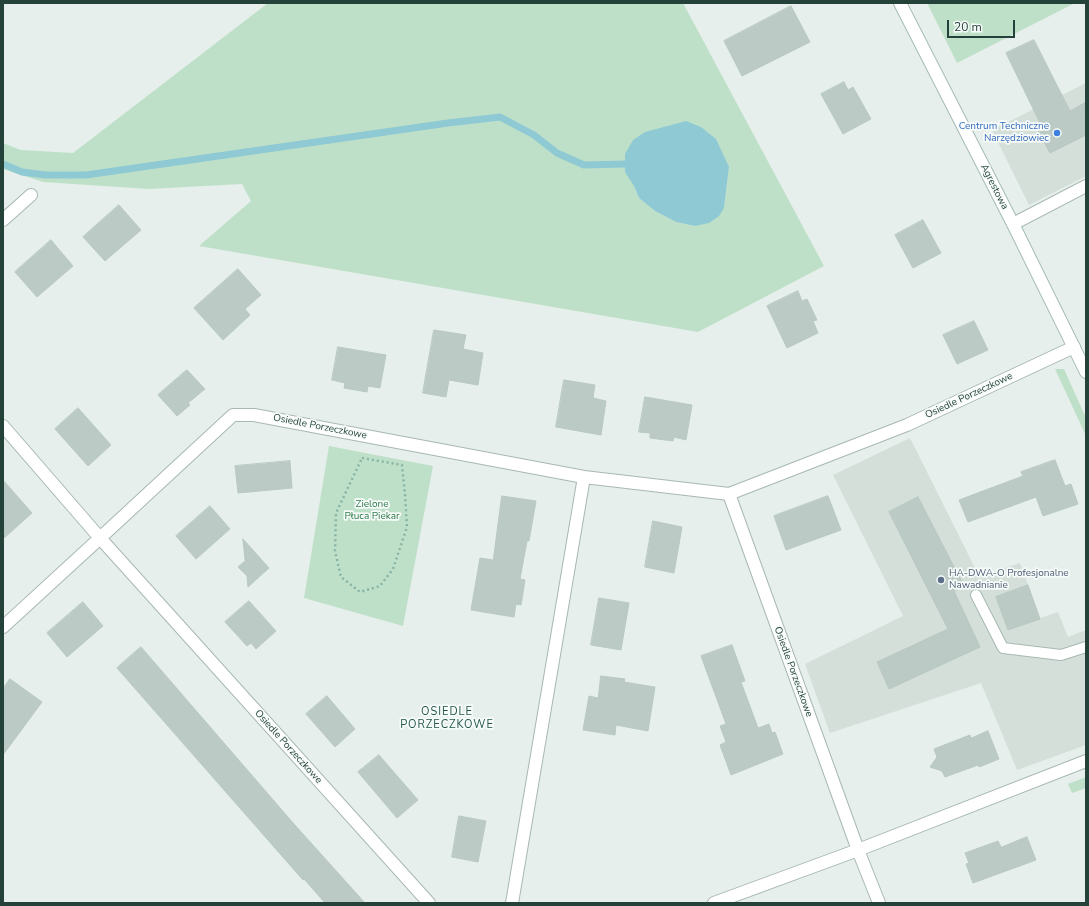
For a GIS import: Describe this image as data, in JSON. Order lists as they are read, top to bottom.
{
  "streets": {
    "street": ["Agrestowa", "Osiedle Porzeczkowe"]
  },
  "crossings": [
    ["Agrestowa", "Osiedle Porzeczkowe"]
  ],
  "districts": ["OSIEDLE PORZECZKOWE"],
  "parks": ["Zielone Płuca Piekar"],
  "places": ["Centrum Techniczne Narzędziowiec", "HA-DWA-O Profesjonalne Nawadnianie"],
  "scale_bar": "20 m"
}
